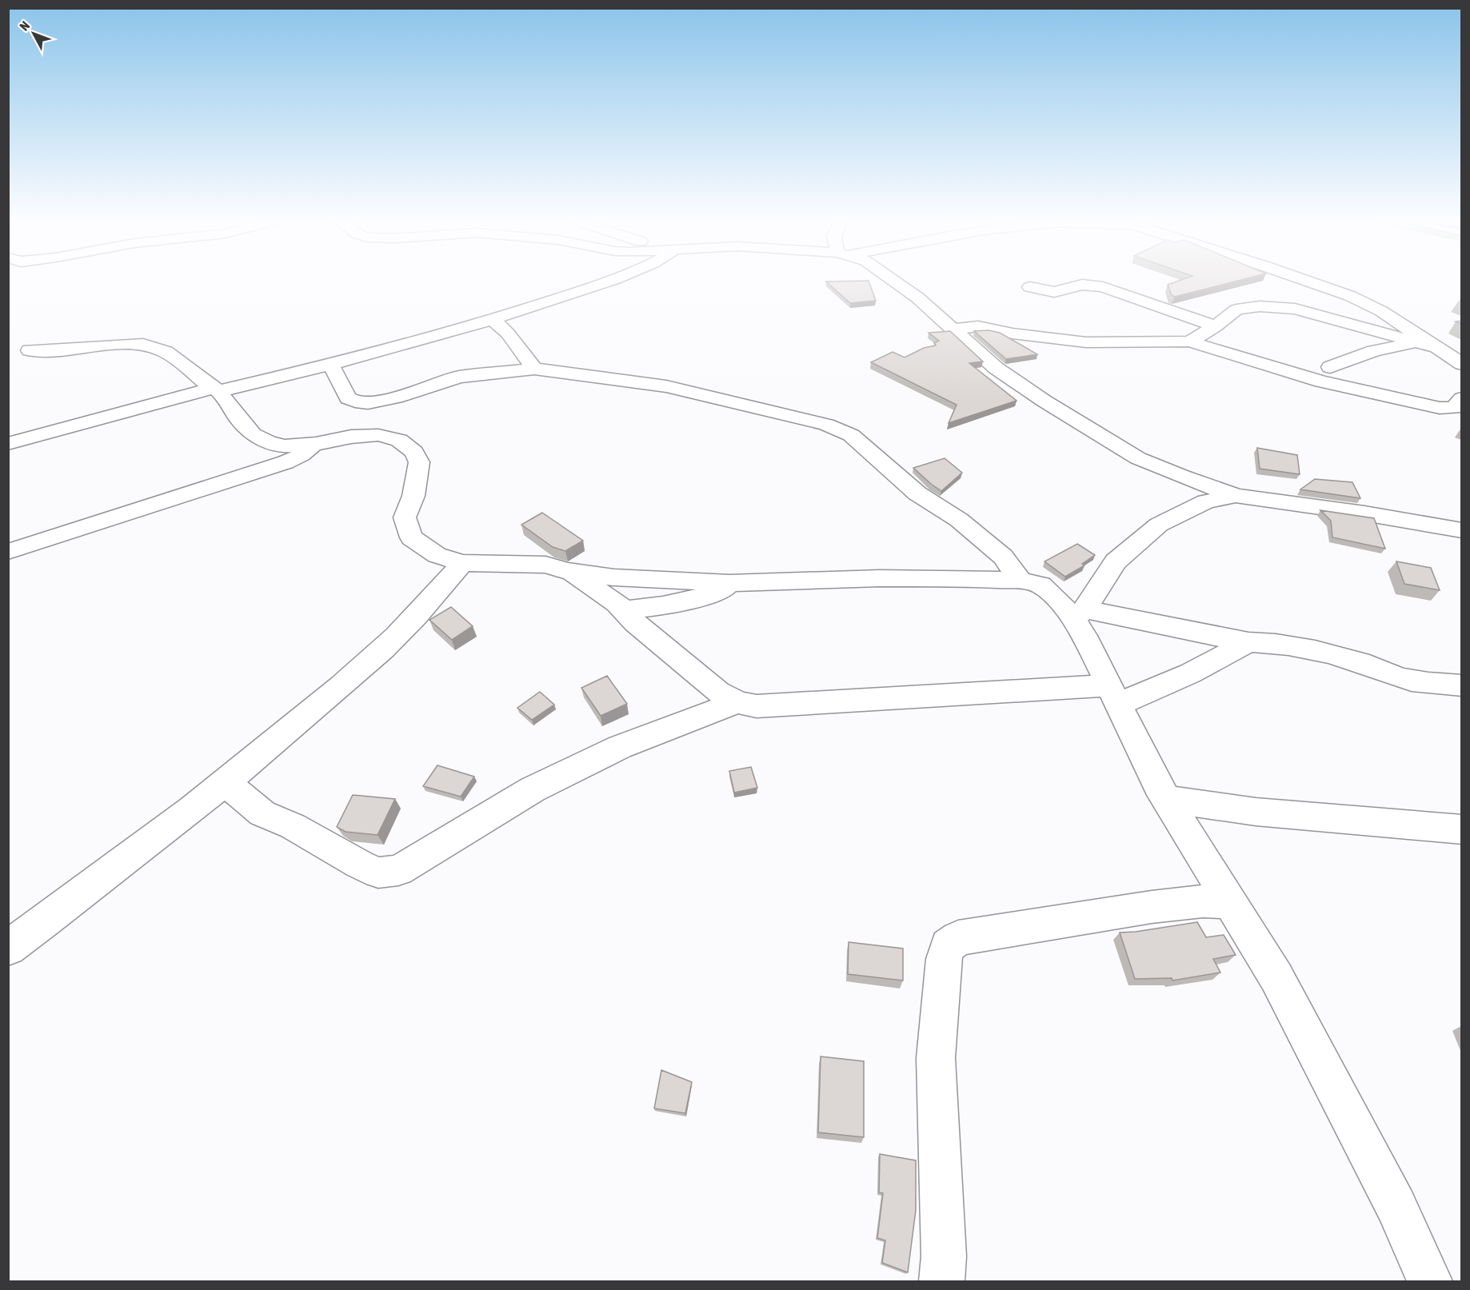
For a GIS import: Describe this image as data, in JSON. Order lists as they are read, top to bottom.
{
  "north": "top left"
}
